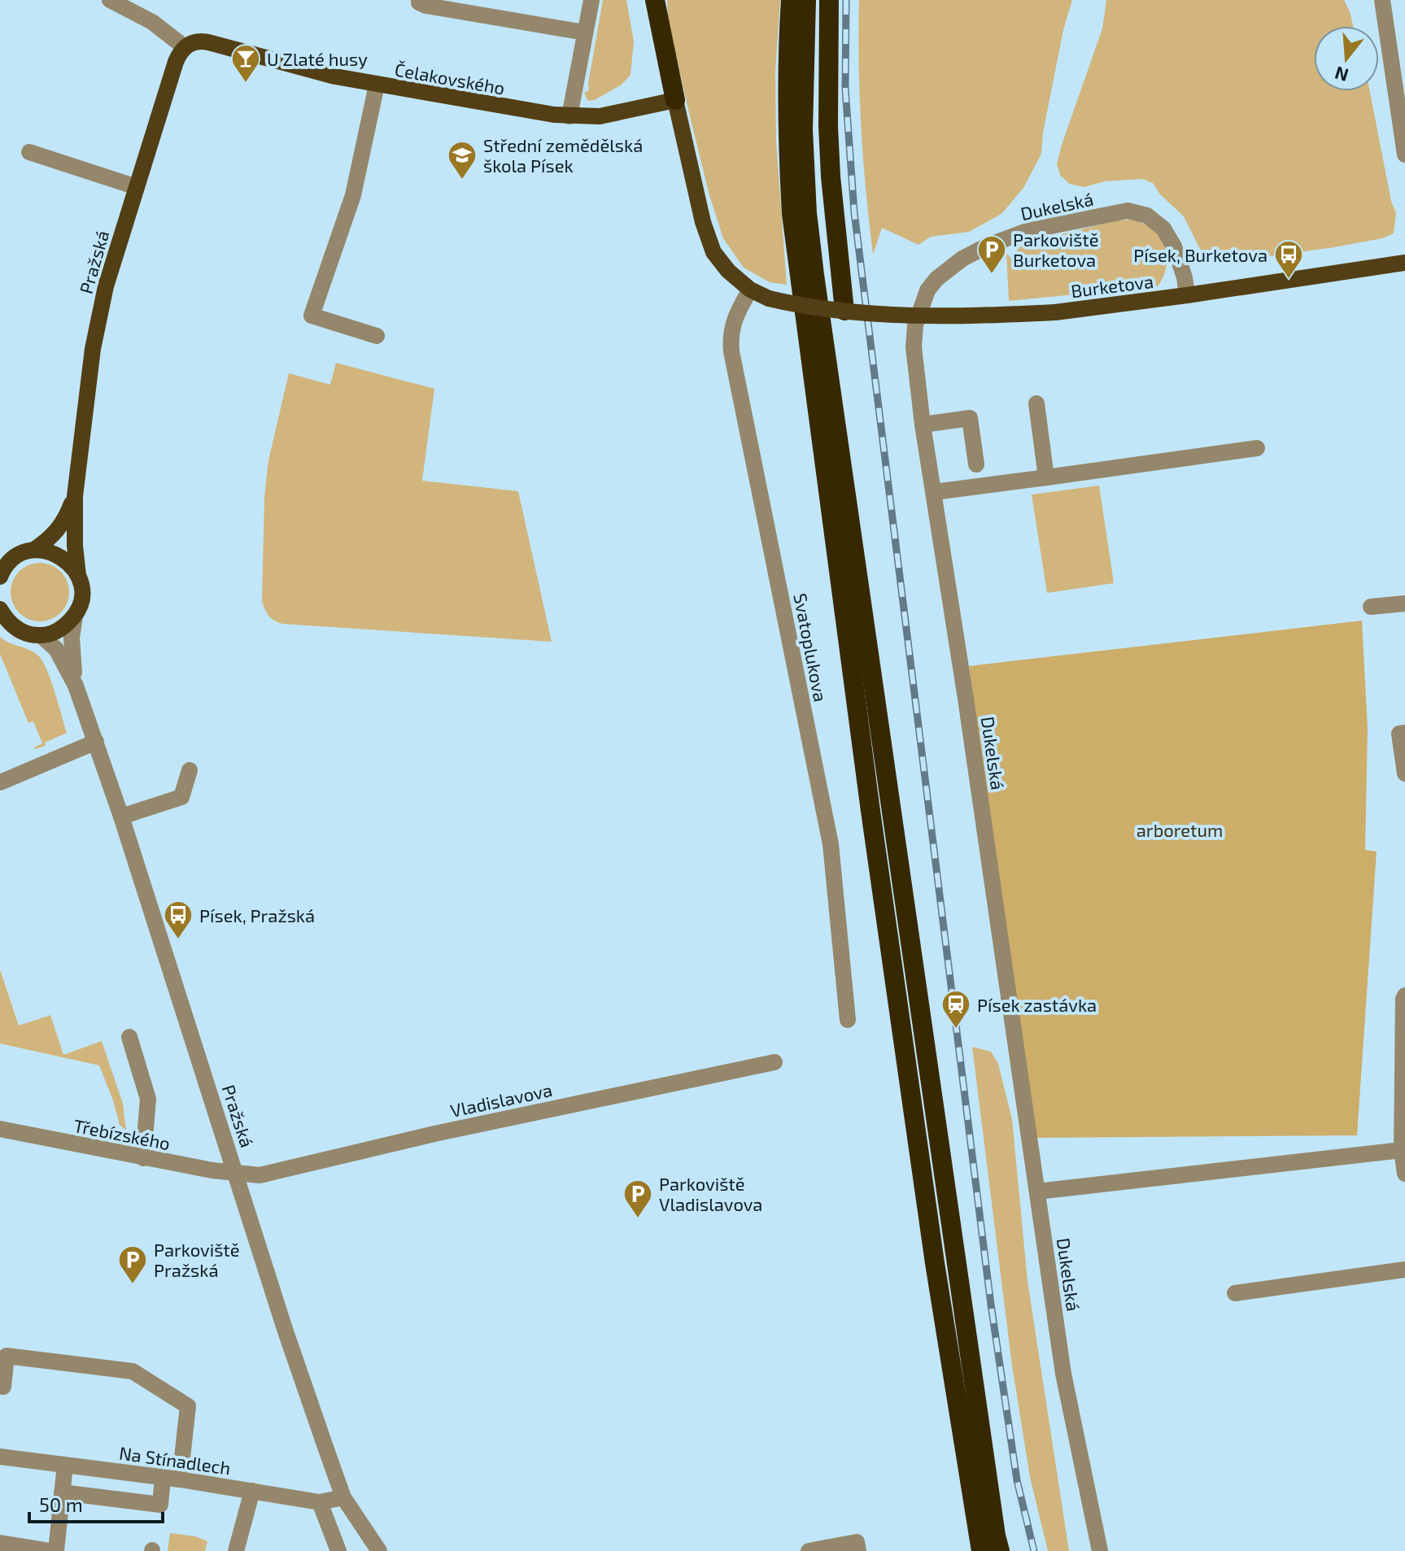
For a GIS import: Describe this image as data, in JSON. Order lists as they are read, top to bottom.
{
  "streets": {
    "main road": ["Čelakovského", "Pražská", "Burketova"],
    "street": [
      "Dukelská",
      "Svatoplukova",
      "Vladislavova",
      "Třebízského",
      "Na Stínadlech"
    ]
  },
  "crossings": [
    ["Čelakovského", "Pražská"],
    ["Čelakovského", "Burketova"],
    ["Dukelská", "Burketova"],
    ["Pražská", "Vladislavova"],
    ["Pražská", "Třebízského"],
    ["Pražská", "Na Stínadlech"],
    ["Burketova", "Svatoplukova"],
    ["Vladislavova", "Třebízského"]
  ],
  "parks": ["arboretum"],
  "places": {
    "bar": ["U Zlaté husy"],
    "school or university": ["Střední zemědělská škola Písek"],
    "parking": ["Parkoviště Burketova", "Parkoviště Vladislavova", "Parkoviště Pražská"],
    "bus stop": ["Písek, Burketova", "Písek, Pražská"],
    "station": ["Písek zastávka"]
  },
  "scale_bar": "50 m",
  "north": "bottom"
}
